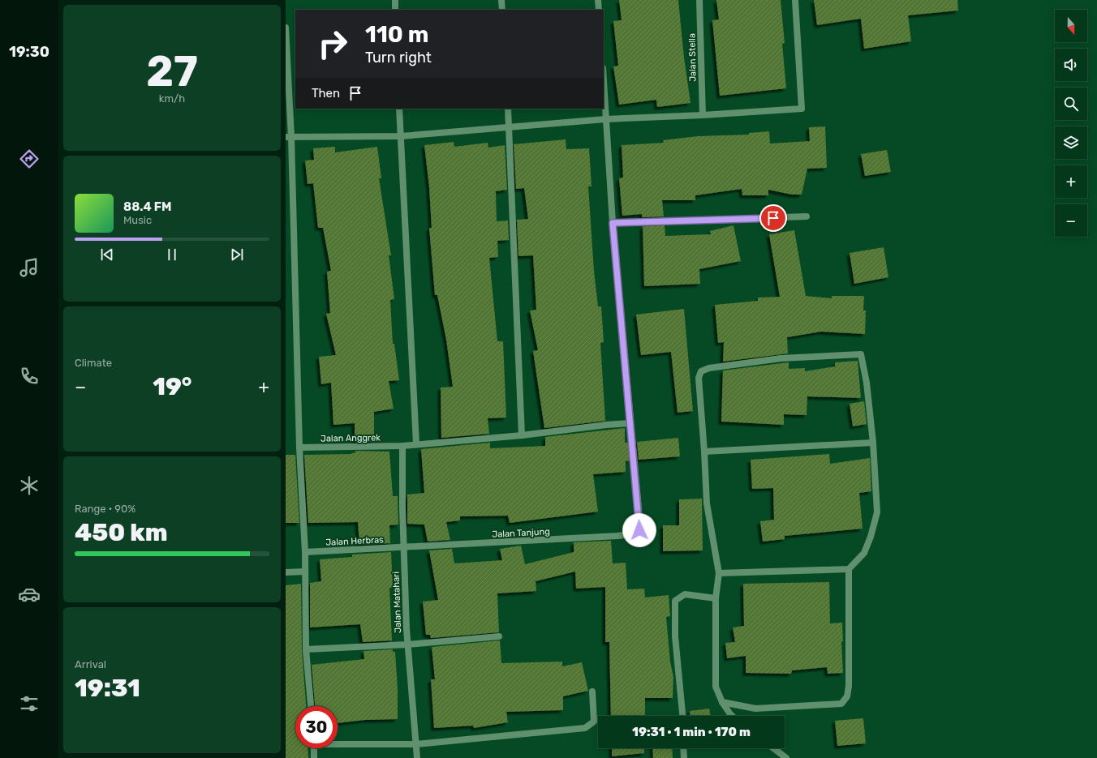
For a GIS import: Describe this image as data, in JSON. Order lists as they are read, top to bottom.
{
  "streets": {
    "street": [
      "Jalan Stella",
      "Jalan Anggrek",
      "Jalan Tanjung",
      "Jalan Herbras",
      "Jalan Matahari"
    ]
  },
  "crossings": [
    ["Jalan Anggrek", "Jalan Tanjung"],
    ["Jalan Anggrek", "Jalan Matahari"],
    ["Jalan Tanjung", "Jalan Herbras"],
    ["Jalan Tanjung", "Jalan Matahari"],
    ["Jalan Herbras", "Jalan Matahari"]
  ],
  "north": "bottom",
  "page": {
    "tabs": "19:30",
    "tile": [
      ["27", "km/h"],
      "Climate",
      ["Range · 90%", "450 km"],
      ["Arrival", "19:31"]
    ],
    "map_buttons": ["+", "−"],
    "turn": ["110 m", "Turn right"],
    "then": "Then",
    "song": ["88.4 FM", "Music"],
    "heat": ["−", "19°", "+"],
    "limit": "30",
    "trip": "19:31 · 1 min · 170 m"
  }
}
